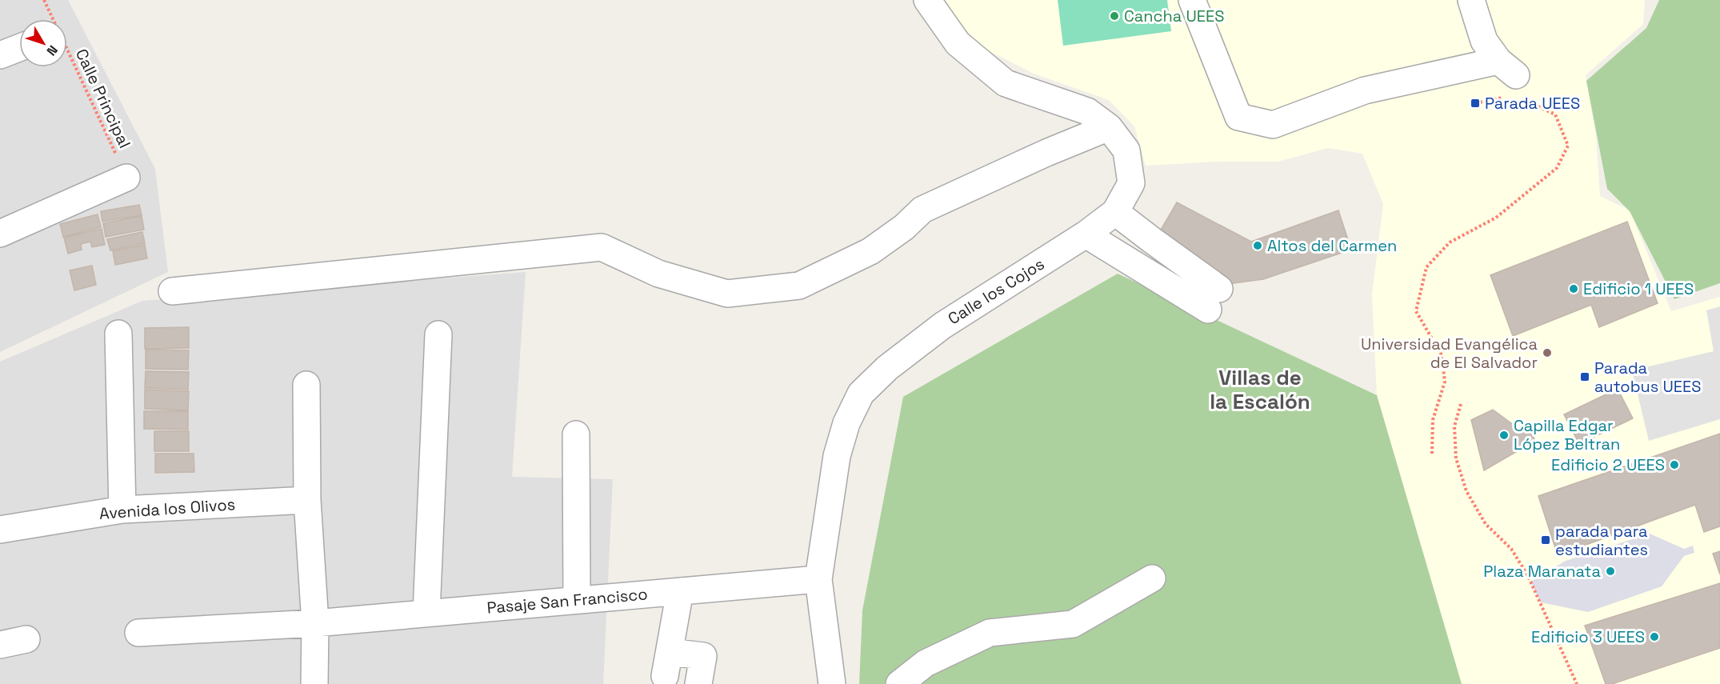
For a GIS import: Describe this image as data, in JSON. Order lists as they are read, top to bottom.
{
  "streets": {
    "street": ["Calle los Cojos", "Avenida los Olivos", "Pasaje San Francisco"],
    "path": ["Calle Principal"]
  },
  "crossings": [
    ["Calle los Cojos", "Pasaje San Francisco"]
  ],
  "districts": ["Villas de la Escalón"],
  "places": {
    "other": [
      "Cancha UEES",
      "Altos del Carmen",
      "Edificio 1 UEES",
      "Universidad Evangélica de El Salvador",
      "Capilla Edgar López Beltran",
      "Edificio 2 UEES",
      "Plaza Maranata",
      "Edificio 3 UEES"
    ],
    "transit": ["Parada UEES", "Parada autobus UEES", "parada para estudiantes"]
  },
  "north": "bottom right"
}
